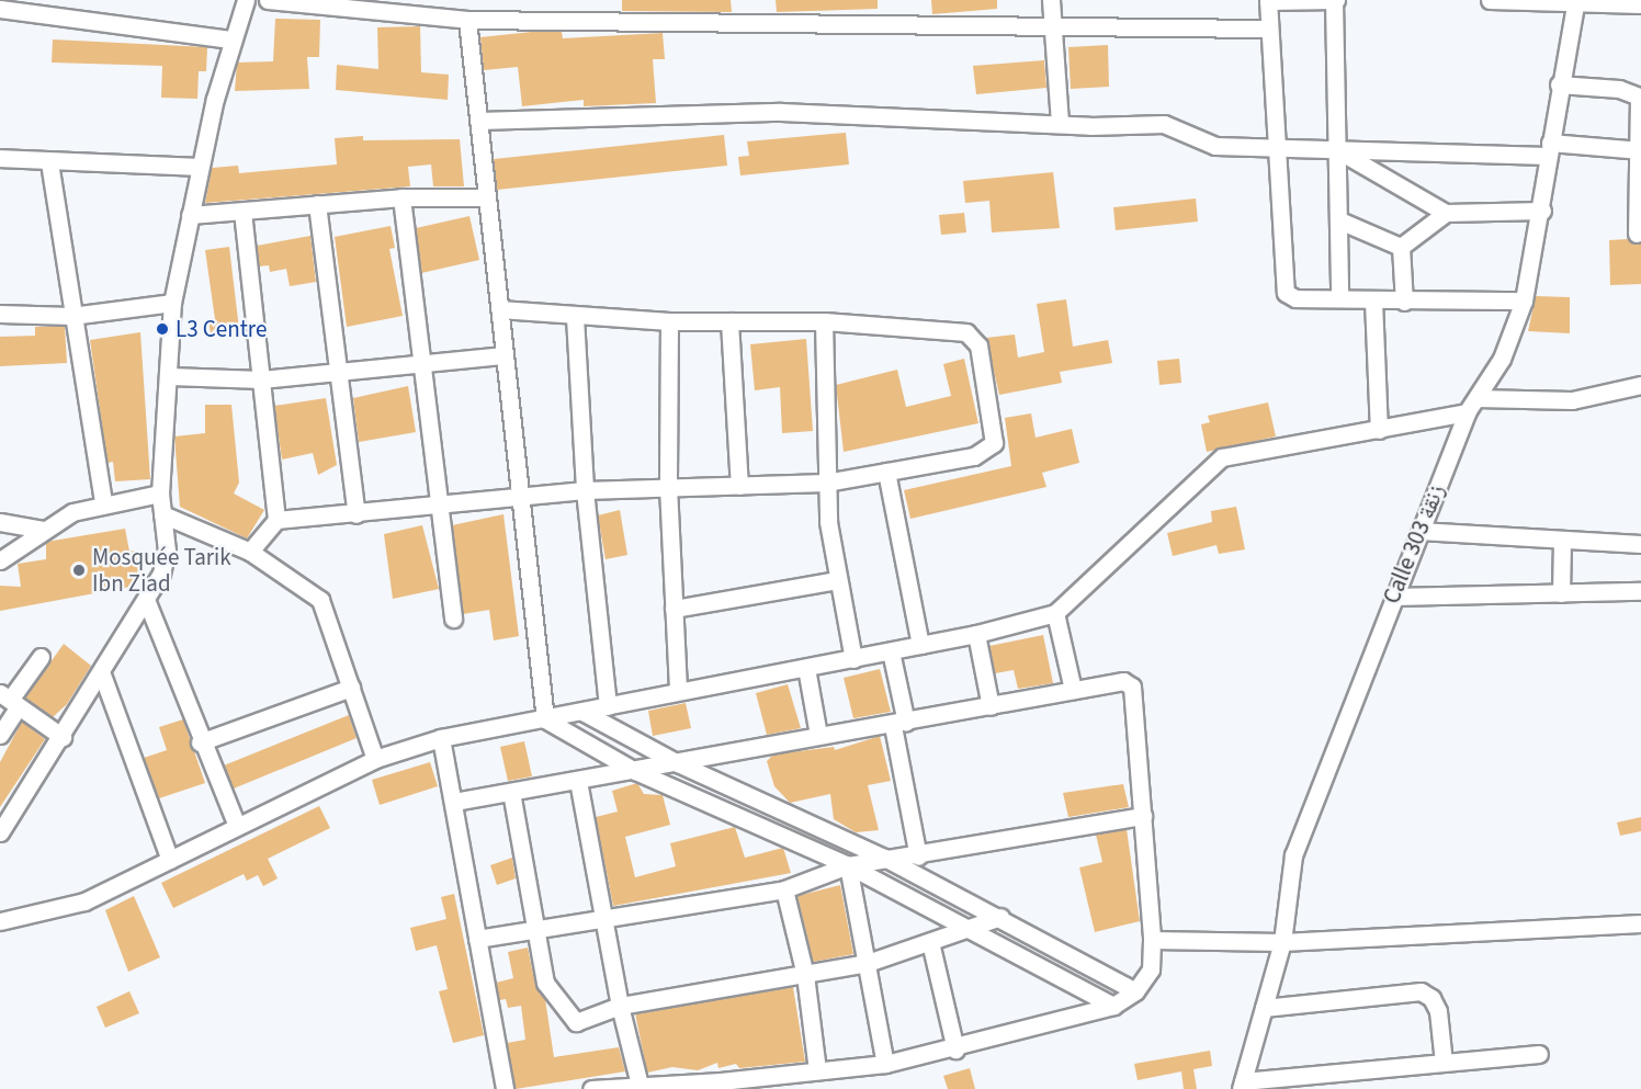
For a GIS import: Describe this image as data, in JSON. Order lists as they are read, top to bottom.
{
  "streets": {
    "street": ["Calle 303 زنقة"]
  },
  "places": ["L3 Centre", "Mosquée Tarik Ibn Ziad"]
}
